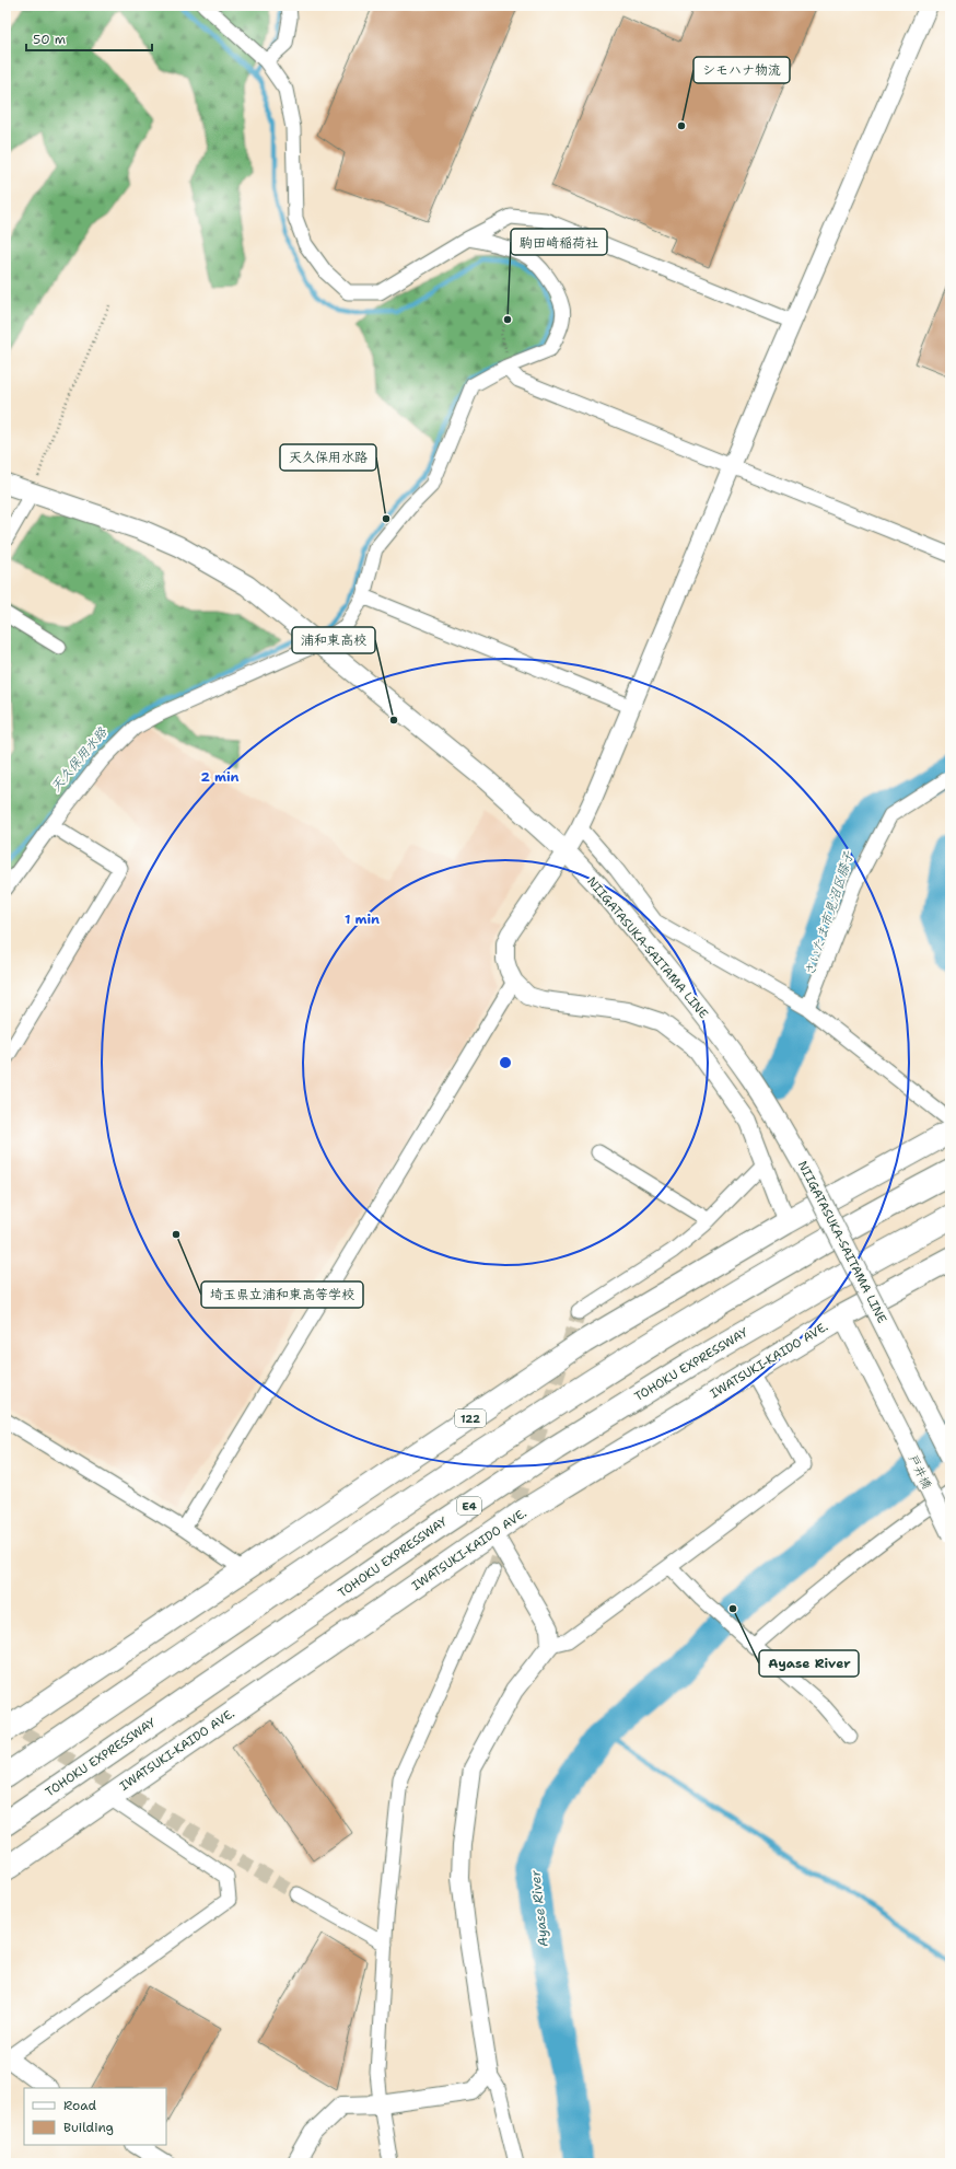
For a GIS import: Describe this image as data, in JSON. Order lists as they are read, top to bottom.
{
  "streets": {
    "highway": [
      "IWATSUKI-KAIDO AVE.",
      "TOHOKU EXPRESSWAY",
      "122",
      "E4"
    ],
    "main road": ["NIIGATASUKA-SAITAMA LINE"],
    "street": ["戸井橋"]
  },
  "crossings": [
    ["IWATSUKI-KAIDO AVE.", "戸井橋"]
  ],
  "water": ["天久保用水路", "さいたま市見沼区膝子", "Ayase River"],
  "places": [
    "シモハナ物流",
    "駒田﨑稲荷社",
    "天久保用水路",
    "浦和東高校",
    "埼玉県立浦和東高等学校",
    "Ayase River"
  ],
  "legend": ["Road", "Building"],
  "scale_bar": "50 m",
  "rings": ["2 min", "1 min"]
}
